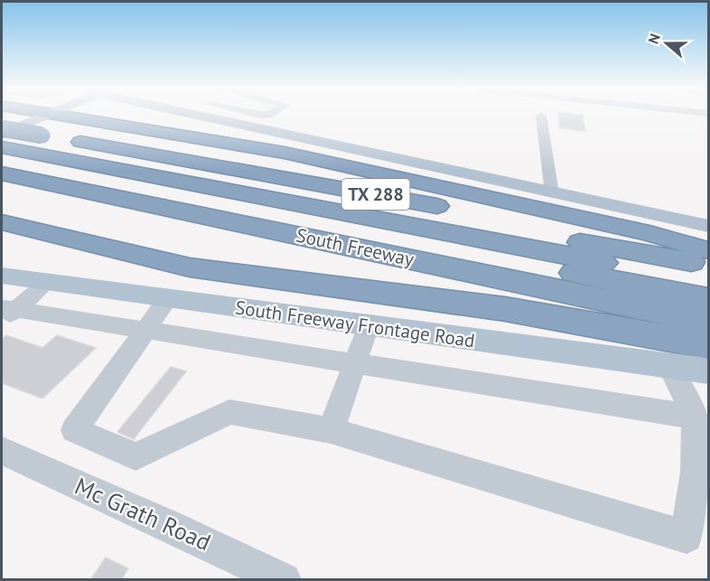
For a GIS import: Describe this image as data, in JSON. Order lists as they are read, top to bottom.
{
  "streets": {
    "highway": ["TX 288", "South Freeway"],
    "main road": ["South Freeway Frontage Road"],
    "street": ["Mc Grath Road"]
  },
  "north": "left"
}
